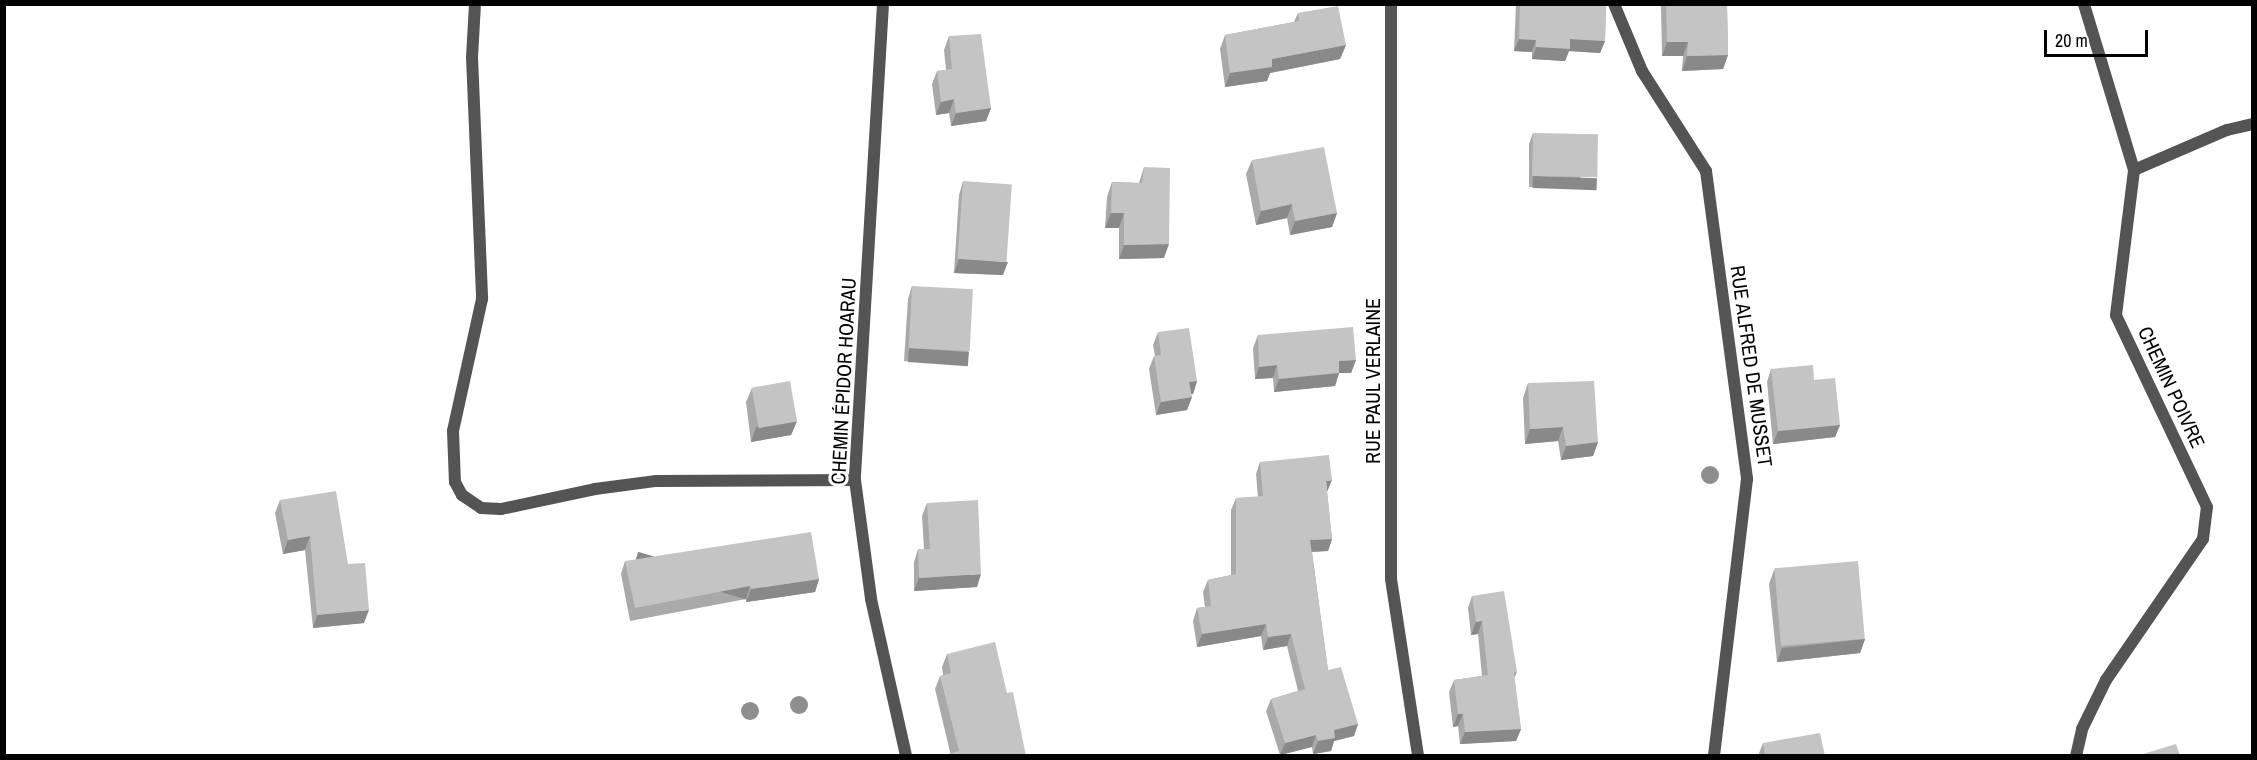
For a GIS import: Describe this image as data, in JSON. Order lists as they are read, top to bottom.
{
  "streets": {
    "street": [
      "RUE ALFRED DE MUSSET",
      "CHEMIN ÉPIDOR HOARAU",
      "RUE PAUL VERLAINE",
      "CHEMIN POIVRE"
    ]
  },
  "scale_bar": "20 m"
}
